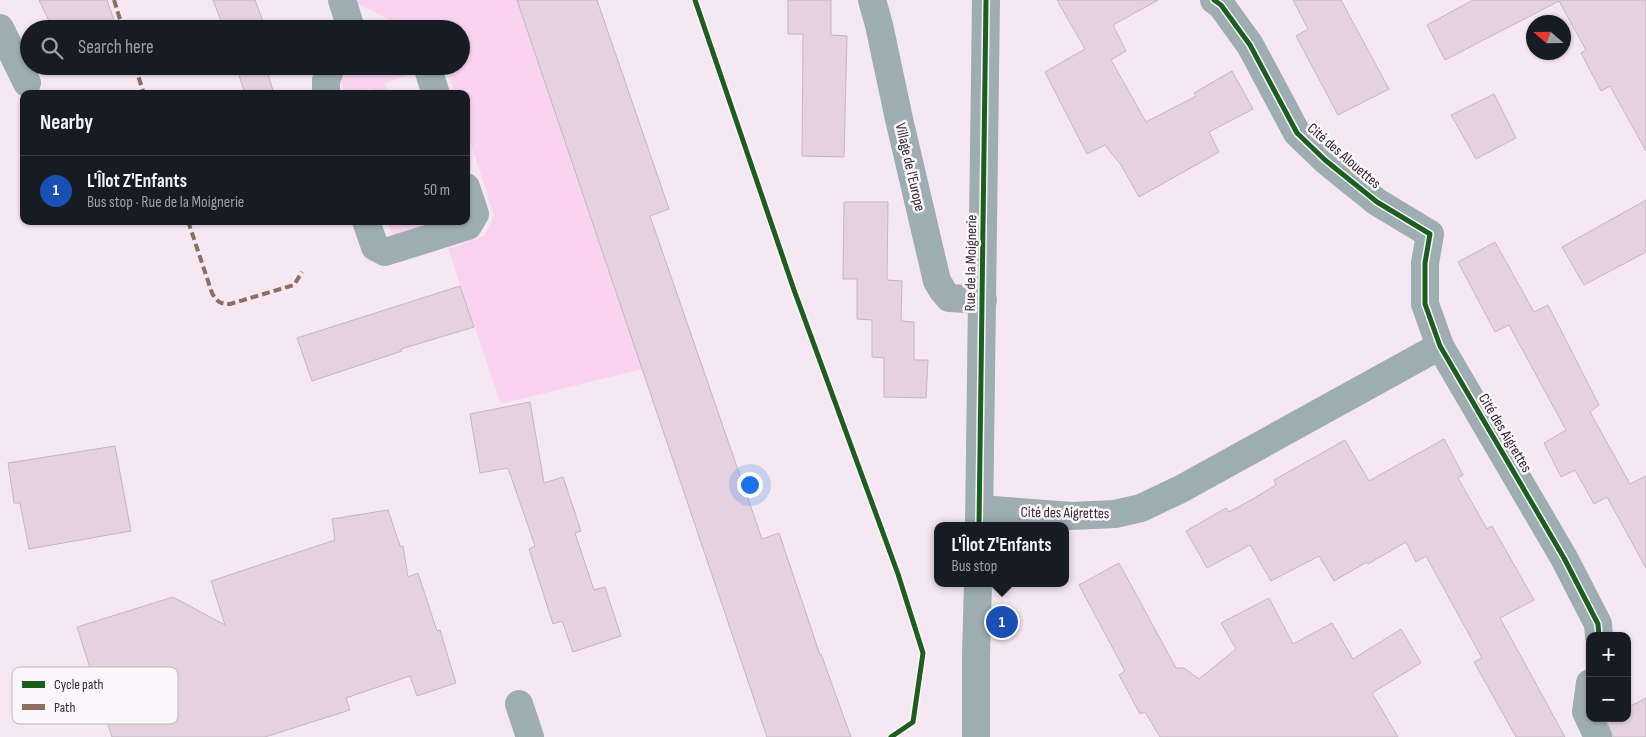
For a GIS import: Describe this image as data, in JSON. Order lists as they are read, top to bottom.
{
  "streets": {
    "street": [
      "Cité des Alouettes",
      "Village de l'Europe",
      "Rue de la Moignerie",
      "Cité des Aigrettes"
    ]
  },
  "crossings": [
    ["Cité des Alouettes", "Cité des Aigrettes"],
    ["Village de l'Europe", "Rue de la Moignerie"],
    ["Rue de la Moignerie", "Cité des Aigrettes"]
  ],
  "legend": ["Cycle path", "Path"],
  "north": "left",
  "page": {
    "search": "Search here",
    "heading": "Nearby",
    "list": [
      {
        "mark": "1",
        "name": "L'Îlot Z'Enfants",
        "note": "Bus stop · Rue de la Moignerie",
        "value": "50 m"
      }
    ],
    "popup": ["L'Îlot Z'Enfants", "Bus stop"],
    "pins": "1",
    "map_buttons": ["+", "−"]
  }
}
